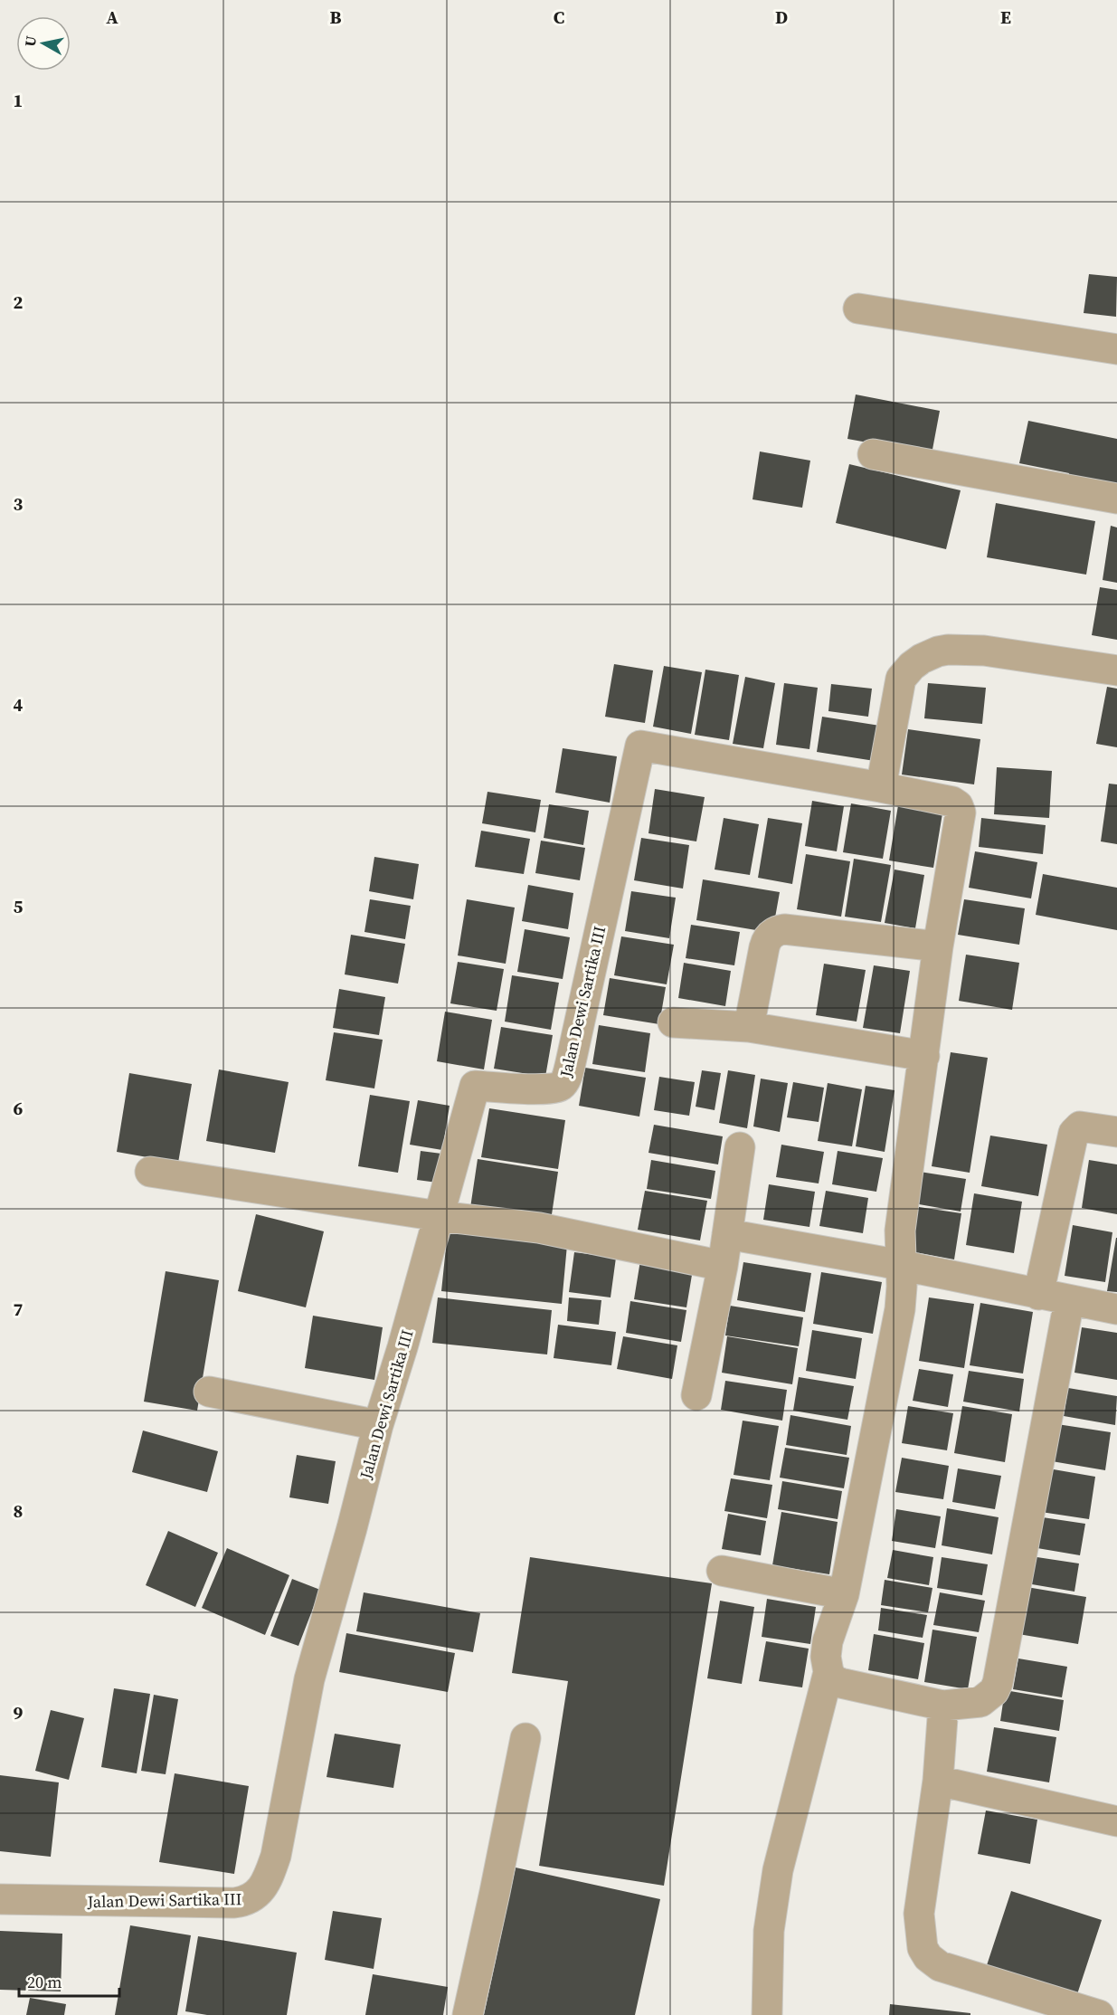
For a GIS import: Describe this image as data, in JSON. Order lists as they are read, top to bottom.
{
  "streets": {
    "street": ["Jalan Dewi Sartika III"]
  },
  "scale_bar": "20 m",
  "north": "left",
  "grid": {
    "columns": [
      "A",
      "B",
      "C",
      "D",
      "E"
    ],
    "rows": [
      "1",
      "2",
      "3",
      "4",
      "5",
      "6",
      "7",
      "8",
      "9"
    ]
  }
}
